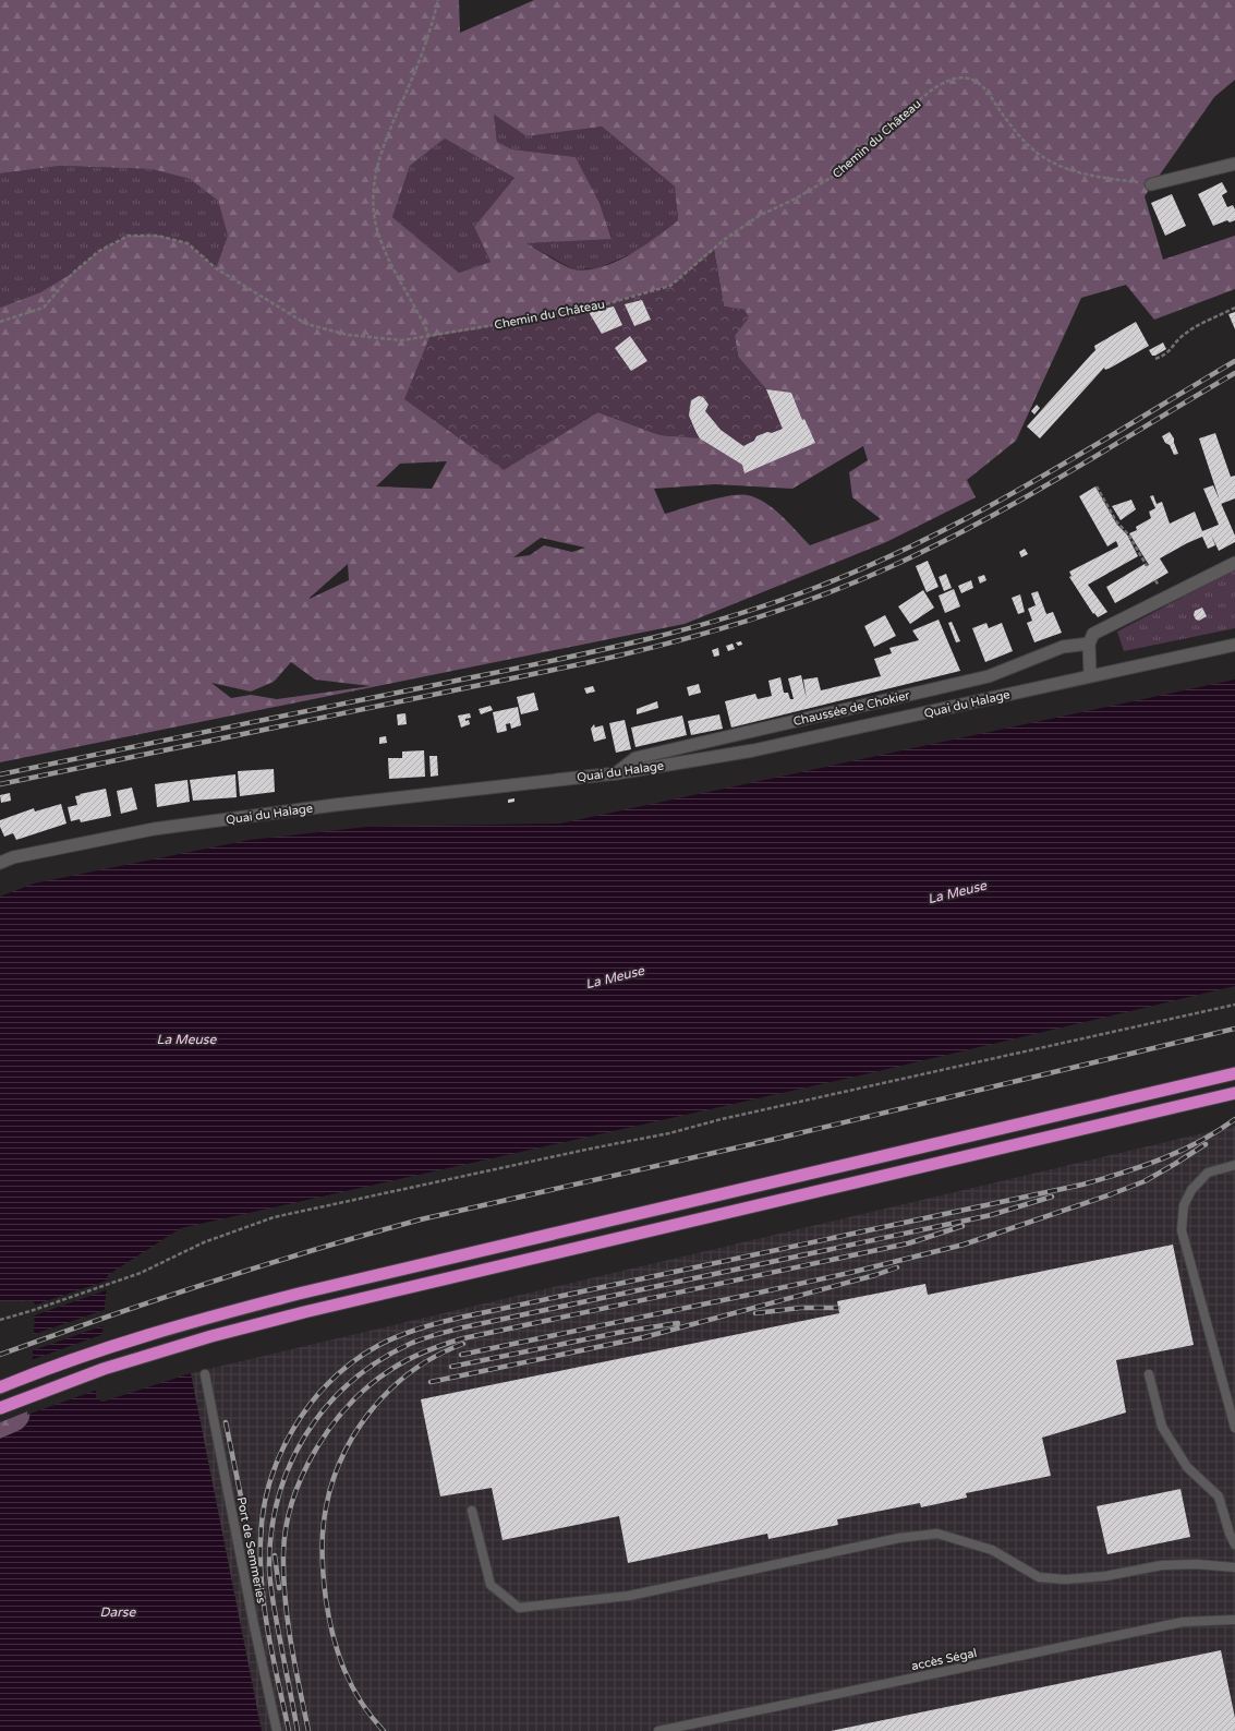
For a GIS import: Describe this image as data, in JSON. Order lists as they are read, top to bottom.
{
  "streets": {
    "main road": ["Quai du Halage", "Chaussée de Chokier"],
    "lane": ["Port de Semmeries", "accès Ségal"],
    "path": ["Chemin du Château"]
  },
  "crossings": [
    ["Quai du Halage", "Chaussée de Chokier"]
  ],
  "water": ["La Meuse", "Darse"]
}
